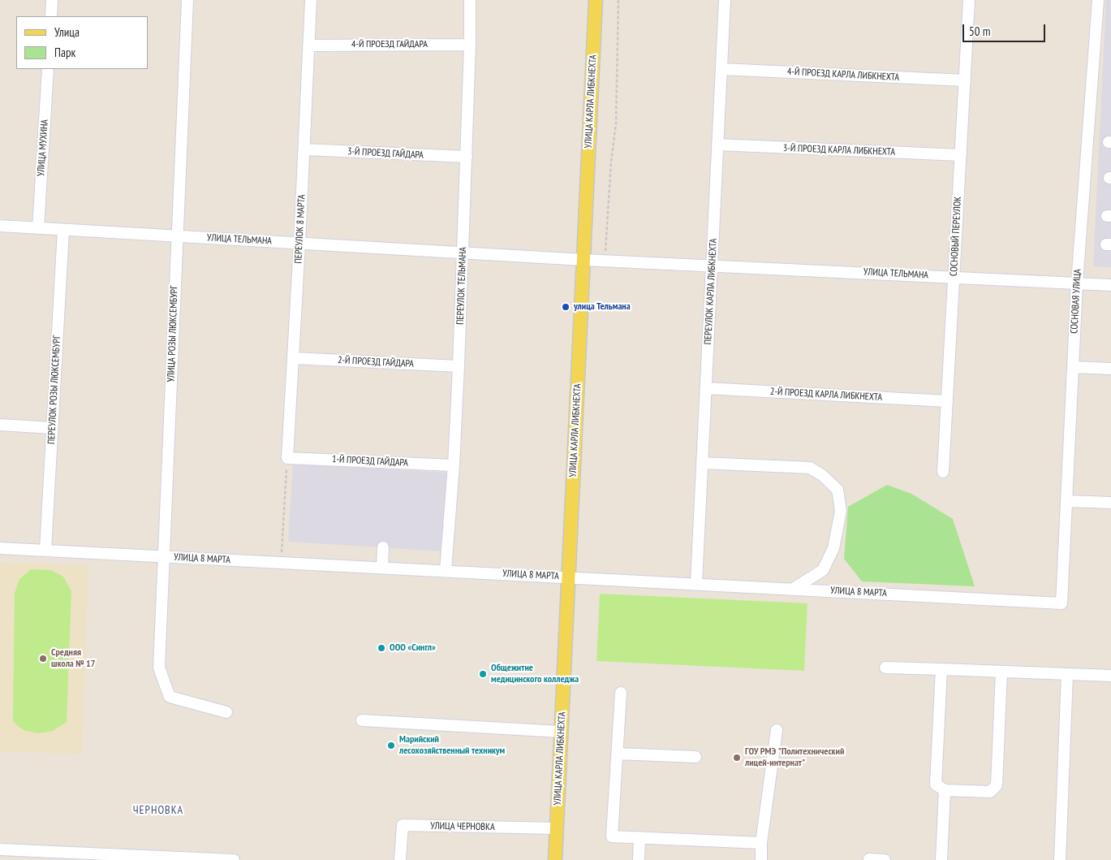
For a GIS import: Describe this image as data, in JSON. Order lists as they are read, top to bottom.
{
  "streets": {
    "main road": ["УЛИЦА КАРЛА ЛИБКНЕХТА"],
    "street": [
      "4-Й ПРОЕЗД ГАЙДАРА",
      "4-Й ПРОЕЗД КАРЛА ЛИБКНЕХТА",
      "УЛИЦА МУХИНА",
      "3-Й ПРОЕЗД КАРЛА ЛИБКНЕХТА",
      "3-Й ПРОЕЗД ГАЙДАРА",
      "ПЕРЕУЛОК 8 МАРТА",
      "СОСНОВЫЙ ПЕРЕУЛОК",
      "УЛИЦА ТЕЛЬМАНА",
      "ПЕРЕУЛОК ТЕЛЬМАНА",
      "ПЕРЕУЛОК КАРЛА ЛИБКНЕХТА",
      "СОСНОВАЯ УЛИЦА",
      "УЛИЦА РОЗЫ ЛЮКСЕМБУРГ",
      "2-Й ПРОЕЗД ГАЙДАРА",
      "ПЕРЕУЛОК РОЗЫ ЛЮКСЕМБУРГ",
      "2-Й ПРОЕЗД КАРЛА ЛИБКНЕХТА",
      "1-Й ПРОЕЗД ГАЙДАРА",
      "УЛИЦА 8 МАРТА",
      "УЛИЦА ЧЕРНОВКА"
    ]
  },
  "crossings": [
    ["4-Й ПРОЕЗД ГАЙДАРА", "ПЕРЕУЛОК 8 МАРТА"],
    ["4-Й ПРОЕЗД ГАЙДАРА", "ПЕРЕУЛОК ТЕЛЬМАНА"],
    ["4-Й ПРОЕЗД КАРЛА ЛИБКНЕХТА", "СОСНОВЫЙ ПЕРЕУЛОК"],
    ["4-Й ПРОЕЗД КАРЛА ЛИБКНЕХТА", "ПЕРЕУЛОК КАРЛА ЛИБКНЕХТА"],
    ["УЛИЦА КАРЛА ЛИБКНЕХТА", "УЛИЦА ТЕЛЬМАНА"],
    ["УЛИЦА КАРЛА ЛИБКНЕХТА", "УЛИЦА 8 МАРТА"],
    ["УЛИЦА КАРЛА ЛИБКНЕХТА", "УЛИЦА ЧЕРНОВКА"],
    ["УЛИЦА МУХИНА", "УЛИЦА ТЕЛЬМАНА"],
    ["3-Й ПРОЕЗД КАРЛА ЛИБКНЕХТА", "СОСНОВЫЙ ПЕРЕУЛОК"],
    ["3-Й ПРОЕЗД КАРЛА ЛИБКНЕХТА", "ПЕРЕУЛОК КАРЛА ЛИБКНЕХТА"],
    ["3-Й ПРОЕЗД ГАЙДАРА", "ПЕРЕУЛОК 8 МАРТА"],
    ["3-Й ПРОЕЗД ГАЙДАРА", "ПЕРЕУЛОК ТЕЛЬМАНА"],
    ["ПЕРЕУЛОК 8 МАРТА", "УЛИЦА ТЕЛЬМАНА"],
    ["ПЕРЕУЛОК 8 МАРТА", "2-Й ПРОЕЗД ГАЙДАРА"],
    ["ПЕРЕУЛОК 8 МАРТА", "1-Й ПРОЕЗД ГАЙДАРА"],
    ["СОСНОВЫЙ ПЕРЕУЛОК", "УЛИЦА ТЕЛЬМАНА"],
    ["СОСНОВЫЙ ПЕРЕУЛОК", "2-Й ПРОЕЗД КАРЛА ЛИБКНЕХТА"],
    ["УЛИЦА ТЕЛЬМАНА", "ПЕРЕУЛОК ТЕЛЬМАНА"],
    ["УЛИЦА ТЕЛЬМАНА", "ПЕРЕУЛОК КАРЛА ЛИБКНЕХТА"],
    ["УЛИЦА ТЕЛЬМАНА", "СОСНОВАЯ УЛИЦА"],
    ["УЛИЦА ТЕЛЬМАНА", "УЛИЦА РОЗЫ ЛЮКСЕМБУРГ"],
    ["УЛИЦА ТЕЛЬМАНА", "ПЕРЕУЛОК РОЗЫ ЛЮКСЕМБУРГ"],
    ["ПЕРЕУЛОК ТЕЛЬМАНА", "2-Й ПРОЕЗД ГАЙДАРА"],
    ["ПЕРЕУЛОК ТЕЛЬМАНА", "1-Й ПРОЕЗД ГАЙДАРА"],
    ["ПЕРЕУЛОК ТЕЛЬМАНА", "УЛИЦА 8 МАРТА"],
    ["ПЕРЕУЛОК КАРЛА ЛИБКНЕХТА", "2-Й ПРОЕЗД КАРЛА ЛИБКНЕХТА"],
    ["ПЕРЕУЛОК КАРЛА ЛИБКНЕХТА", "УЛИЦА 8 МАРТА"],
    ["СОСНОВАЯ УЛИЦА", "УЛИЦА 8 МАРТА"],
    ["УЛИЦА РОЗЫ ЛЮКСЕМБУРГ", "УЛИЦА 8 МАРТА"],
    ["ПЕРЕУЛОК РОЗЫ ЛЮКСЕМБУРГ", "УЛИЦА 8 МАРТА"]
  ],
  "districts": ["ЧЕРНОВКА"],
  "places": [
    "улица Тельмана",
    "ООО «Сингл»",
    "Средняя школа № 17",
    "Общежитие медицинского колледжа",
    "Марийский лесохозяйственный техникум",
    "ГОУ РМЭ \"Политехнический лицей-интернат\""
  ],
  "legend": ["Улица", "Парк"],
  "scale_bar": "50 m"
}
